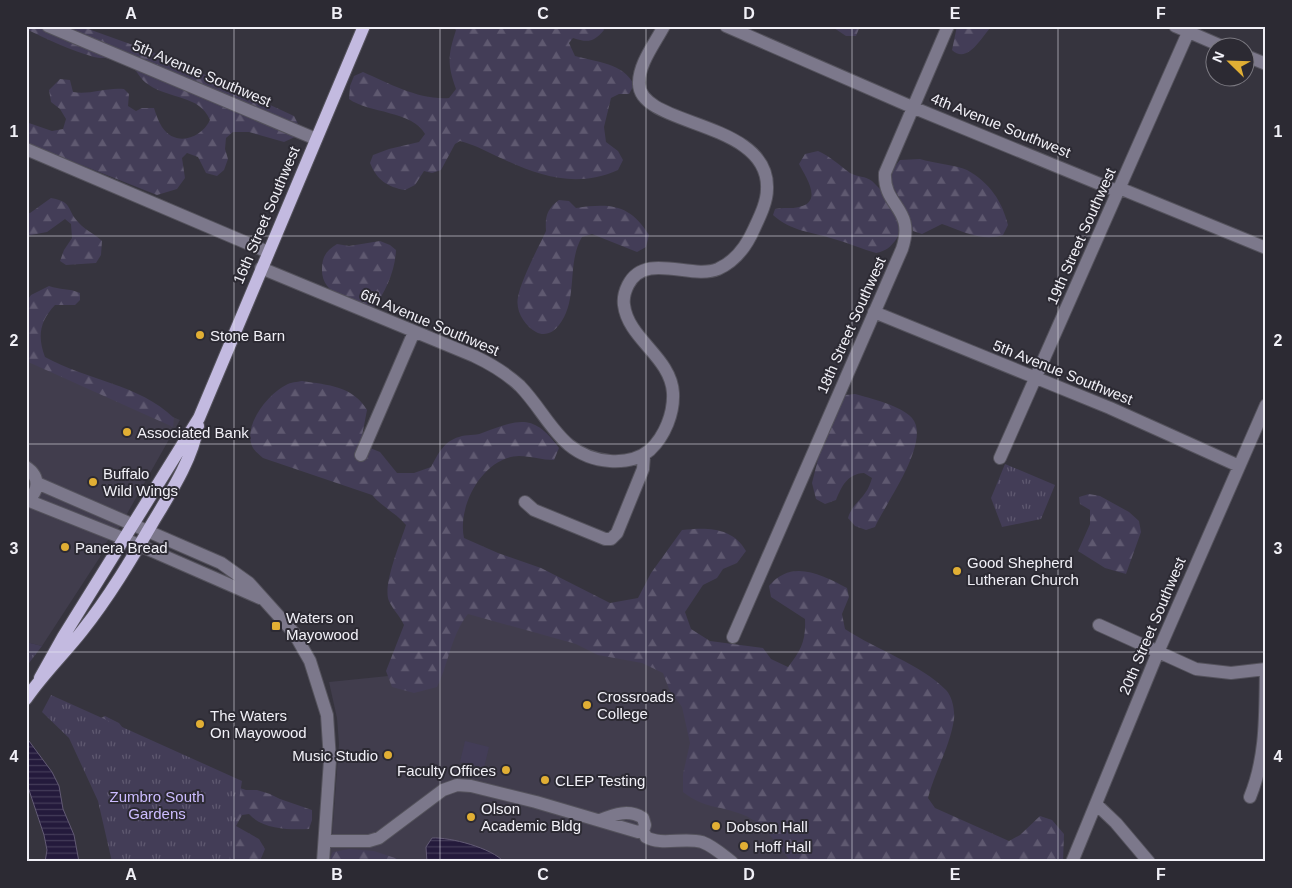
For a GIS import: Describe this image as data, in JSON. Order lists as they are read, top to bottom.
{
  "streets": {
    "main road": ["16th Street Southwest"],
    "street": [
      "5th Avenue Southwest",
      "4th Avenue Southwest",
      "19th Street Southwest",
      "6th Avenue Southwest",
      "18th Street Southwest",
      "20th Street Southwest"
    ]
  },
  "crossings": [
    ["5th Avenue Southwest", "16th Street Southwest"],
    ["5th Avenue Southwest", "19th Street Southwest"],
    ["5th Avenue Southwest", "18th Street Southwest"],
    ["5th Avenue Southwest", "20th Street Southwest"],
    ["4th Avenue Southwest", "19th Street Southwest"],
    ["4th Avenue Southwest", "18th Street Southwest"],
    ["16th Street Southwest", "6th Avenue Southwest"]
  ],
  "parks": ["Zumbro South Gardens"],
  "places": {
    "other": [
      "Stone Barn",
      "Associated Bank",
      "Buffalo Wild Wings",
      "Panera Bread",
      "Good Shepherd Lutheran Church",
      "Crossroads College",
      "The Waters On Mayowood",
      "Music Studio",
      "Faculty Offices",
      "CLEP Testing",
      "Olson Academic Bldg",
      "Dobson Hall",
      "Hoff Hall"
    ],
    "transit": ["Waters on Mayowood"]
  },
  "north": "top left",
  "grid": {
    "columns": [
      "A",
      "B",
      "C",
      "D",
      "E",
      "F"
    ],
    "rows": [
      "1",
      "2",
      "3",
      "4"
    ]
  }
}
